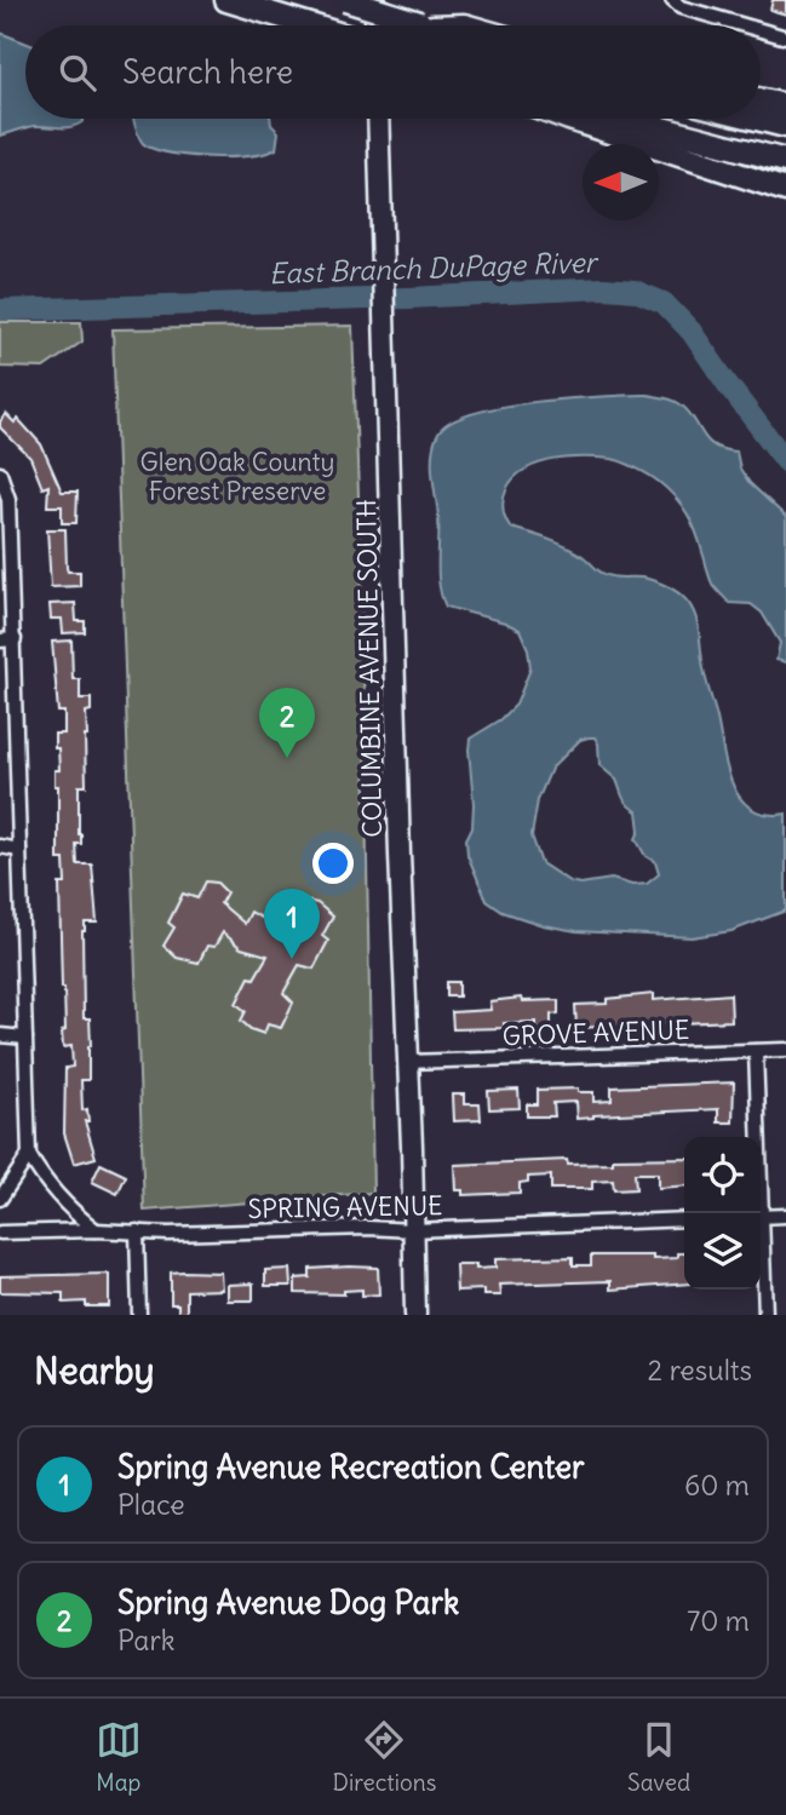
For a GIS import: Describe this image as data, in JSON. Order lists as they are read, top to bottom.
{
  "streets": {
    "main road": ["COLUMBINE AVENUE SOUTH"],
    "street": ["GROVE AVENUE", "SPRING AVENUE"]
  },
  "crossings": [
    ["COLUMBINE AVENUE SOUTH", "GROVE AVENUE"],
    ["COLUMBINE AVENUE SOUTH", "SPRING AVENUE"]
  ],
  "water": ["East Branch DuPage River"],
  "parks": ["Glen Oak County Forest Preserve"],
  "north": "left",
  "page": {
    "search": "Search here",
    "pins": ["2", "1"],
    "heading": ["Nearby", "2 results"],
    "list": [
      {
        "mark": "1",
        "name": "Spring Avenue Recreation Center",
        "note": "Place",
        "value": "60 m"
      },
      {
        "mark": "2",
        "name": "Spring Avenue Dog Park",
        "note": "Park",
        "value": "70 m"
      }
    ],
    "nav": ["Map", "Directions", "Saved"]
  }
}
